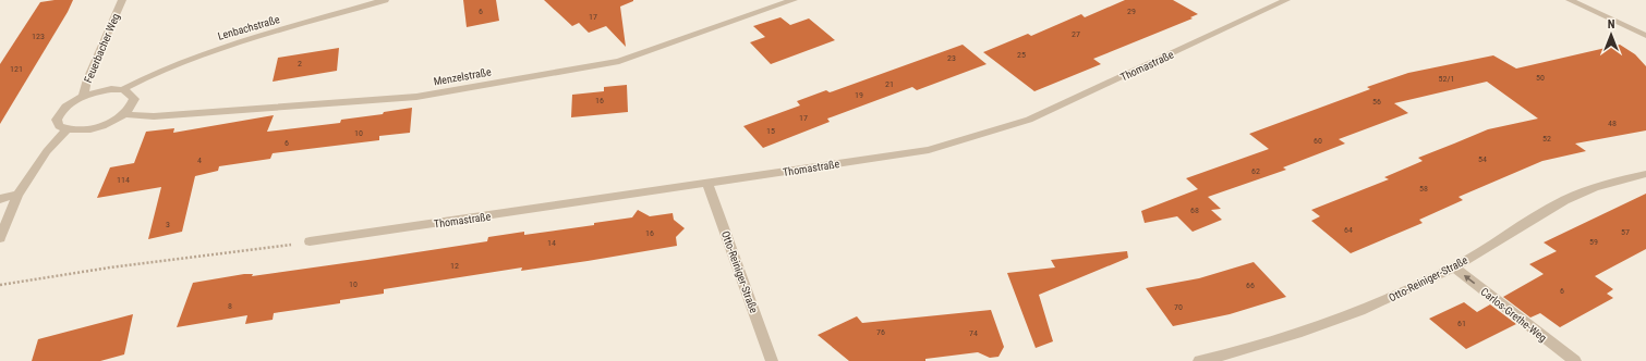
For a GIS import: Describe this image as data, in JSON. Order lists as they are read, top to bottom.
{
  "streets": {
    "street": [
      "Lenbachstraße",
      "Feuerbacher Weg",
      "Thomastraße",
      "Menzelstraße",
      "Otto-Reiniger-Straße",
      "Carlos-Grethe-Weg"
    ]
  },
  "crossings": [
    ["Lenbachstraße", "Feuerbacher Weg"],
    ["Thomastraße", "Otto-Reiniger-Straße"],
    ["Otto-Reiniger-Straße", "Carlos-Grethe-Weg"]
  ],
  "one_way": ["Carlos-Grethe-Weg"],
  "house_numbers": [
    "6",
    "29",
    "17",
    "27",
    "123",
    "25",
    "23",
    "2",
    "121",
    "50",
    "52/1",
    "21",
    "19",
    "16",
    "56",
    "17",
    "48",
    "15",
    "10",
    "52",
    "60",
    "6",
    "54",
    "4",
    "62",
    "114",
    "58",
    "68",
    "3",
    "64",
    "57",
    "16",
    "59",
    "14",
    "12",
    "10",
    "66",
    "6",
    "8",
    "70",
    "61",
    "76",
    "74"
  ],
  "north": "top"
}
